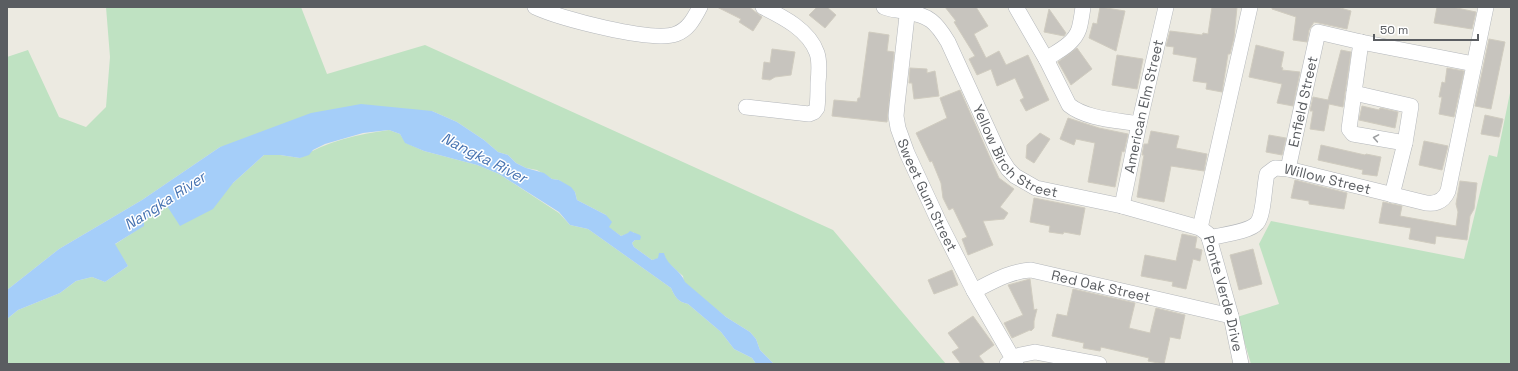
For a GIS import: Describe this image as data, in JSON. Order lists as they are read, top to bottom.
{
  "streets": {
    "street": [
      "Enfield Street",
      "American Elm Street",
      "Yellow Birch Street",
      "Willow Street",
      "Sweet Gum Street",
      "Red Oak Street",
      "Ponte Verde Drive"
    ]
  },
  "crossings": [
    ["Enfield Street", "Willow Street"],
    ["American Elm Street", "Yellow Birch Street"],
    ["Yellow Birch Street", "Willow Street"],
    ["Yellow Birch Street", "Sweet Gum Street"],
    ["Yellow Birch Street", "Ponte Verde Drive"],
    ["Willow Street", "Ponte Verde Drive"],
    ["Sweet Gum Street", "Red Oak Street"],
    ["Red Oak Street", "Ponte Verde Drive"]
  ],
  "water": ["Nangka River"],
  "scale_bar": "50 m"
}
